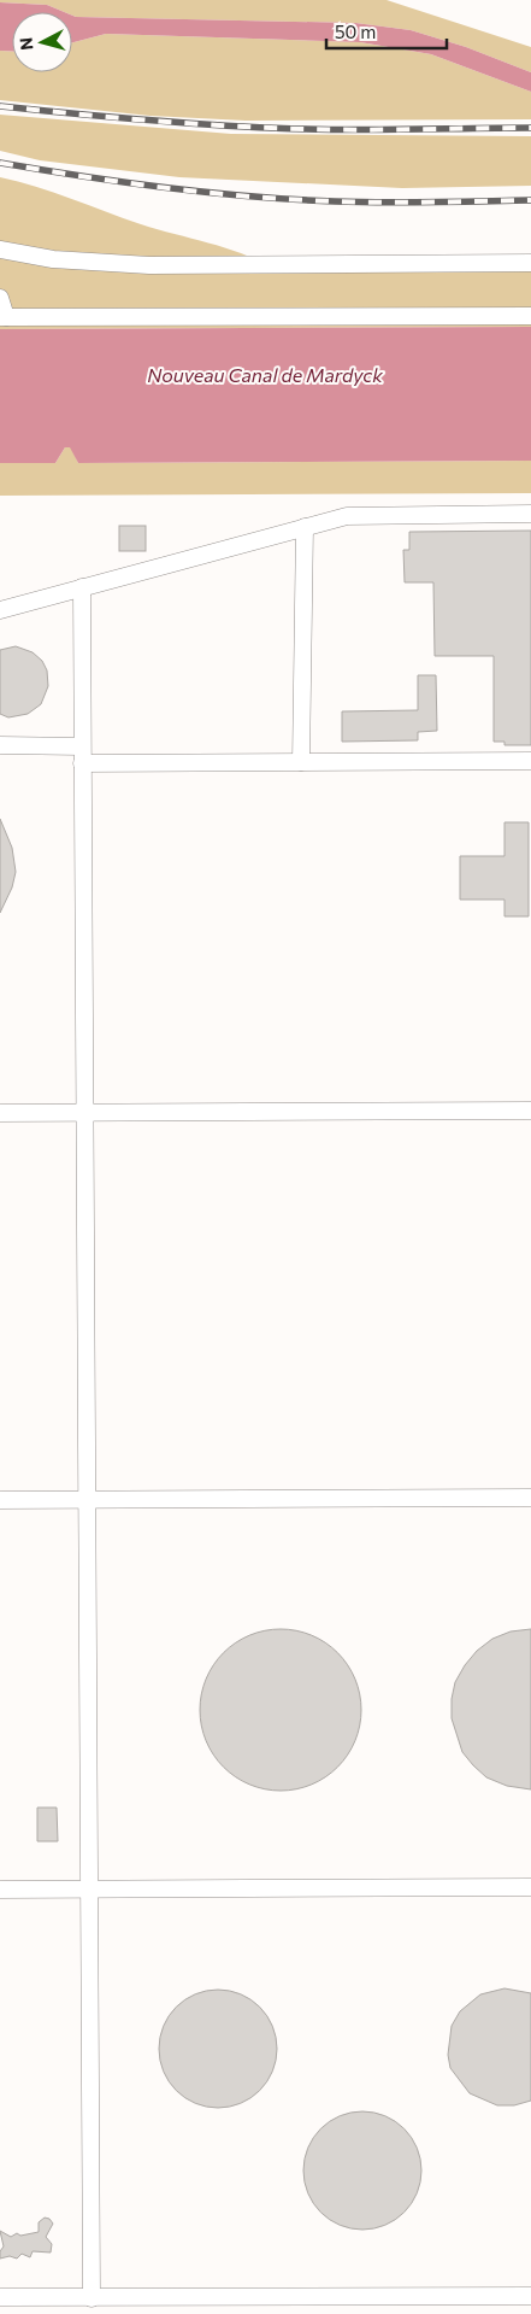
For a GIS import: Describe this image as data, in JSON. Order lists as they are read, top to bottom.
{
  "water": ["Nouveau Canal de Mardyck"],
  "scale_bar": "50 m",
  "north": "left"
}
